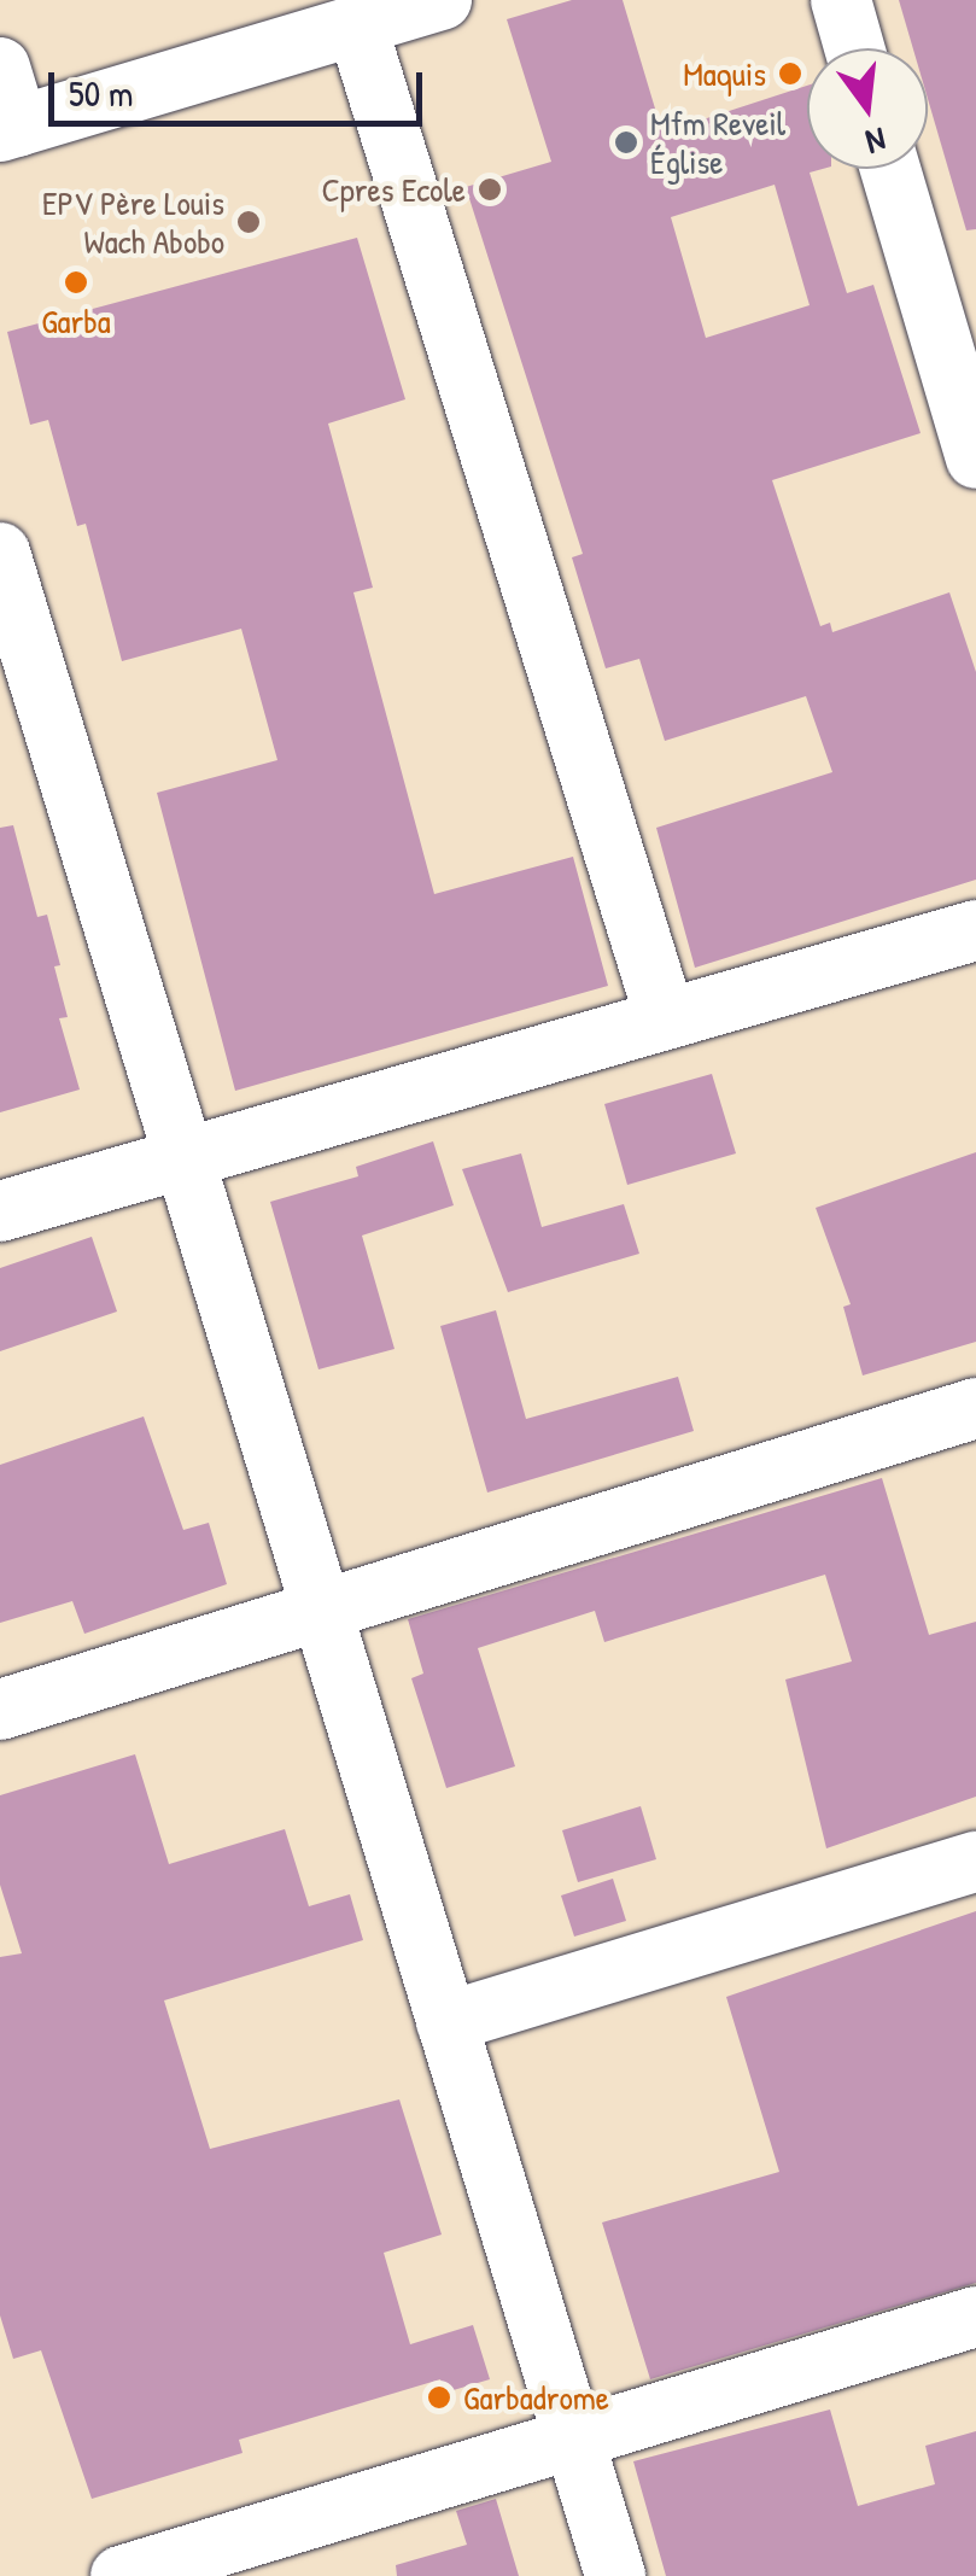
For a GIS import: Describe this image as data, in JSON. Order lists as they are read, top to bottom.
{
  "places": [
    "Maquis",
    "Mfm Reveil Église",
    "Cpres Ecole",
    "EPV Père Louis Wach Abobo",
    "Garba",
    "Garbadrome"
  ],
  "scale_bar": "50 m",
  "north": "bottom"
}
